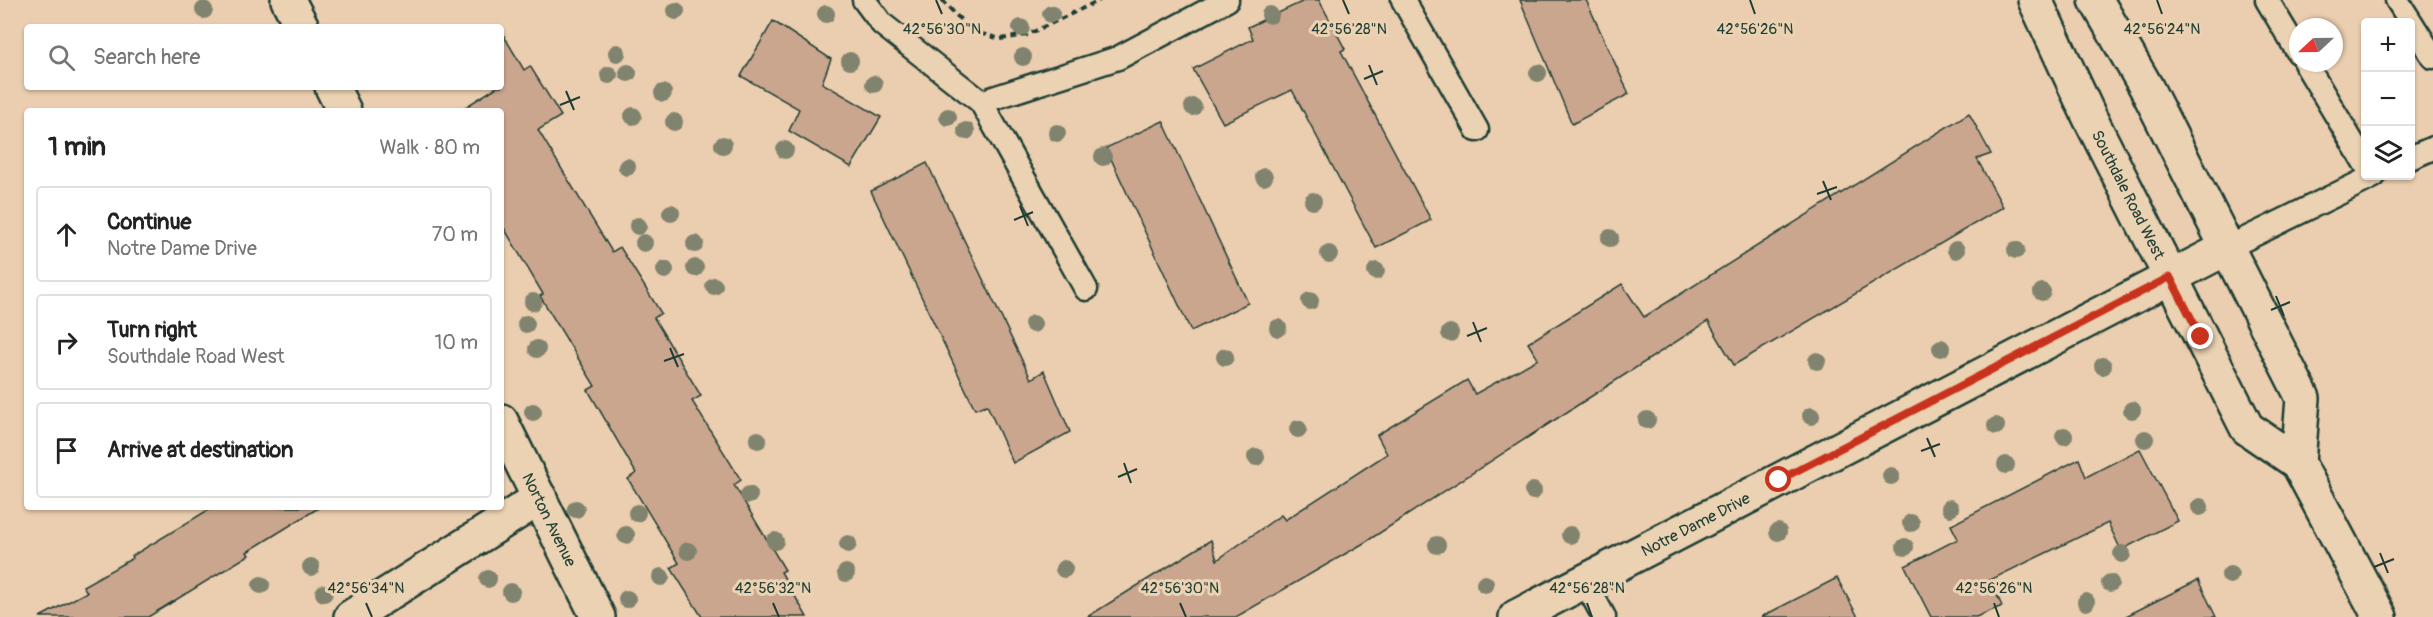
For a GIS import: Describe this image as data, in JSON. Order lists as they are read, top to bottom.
{
  "streets": {
    "street": ["Southdale Road West", "Norton Avenue", "Notre Dame Drive"]
  },
  "crossings": [
    ["Southdale Road West", "Notre Dame Drive"]
  ],
  "north": "left",
  "page": {
    "map_buttons": ["+", "−"],
    "search": "Search here",
    "heading": ["1 min", "Walk · 80 m"],
    "list": [
      ["Continue", "Notre Dame Drive", "70 m"],
      ["Turn right", "Southdale Road West", "10 m"],
      "Arrive at destination"
    ]
  },
  "coordinates": [
    "42°56'30\"N",
    "42°56'28\"N",
    "42°56'26\"N",
    "42°56'24\"N",
    "42°56'34\"N",
    "42°56'32\"N"
  ]
}
